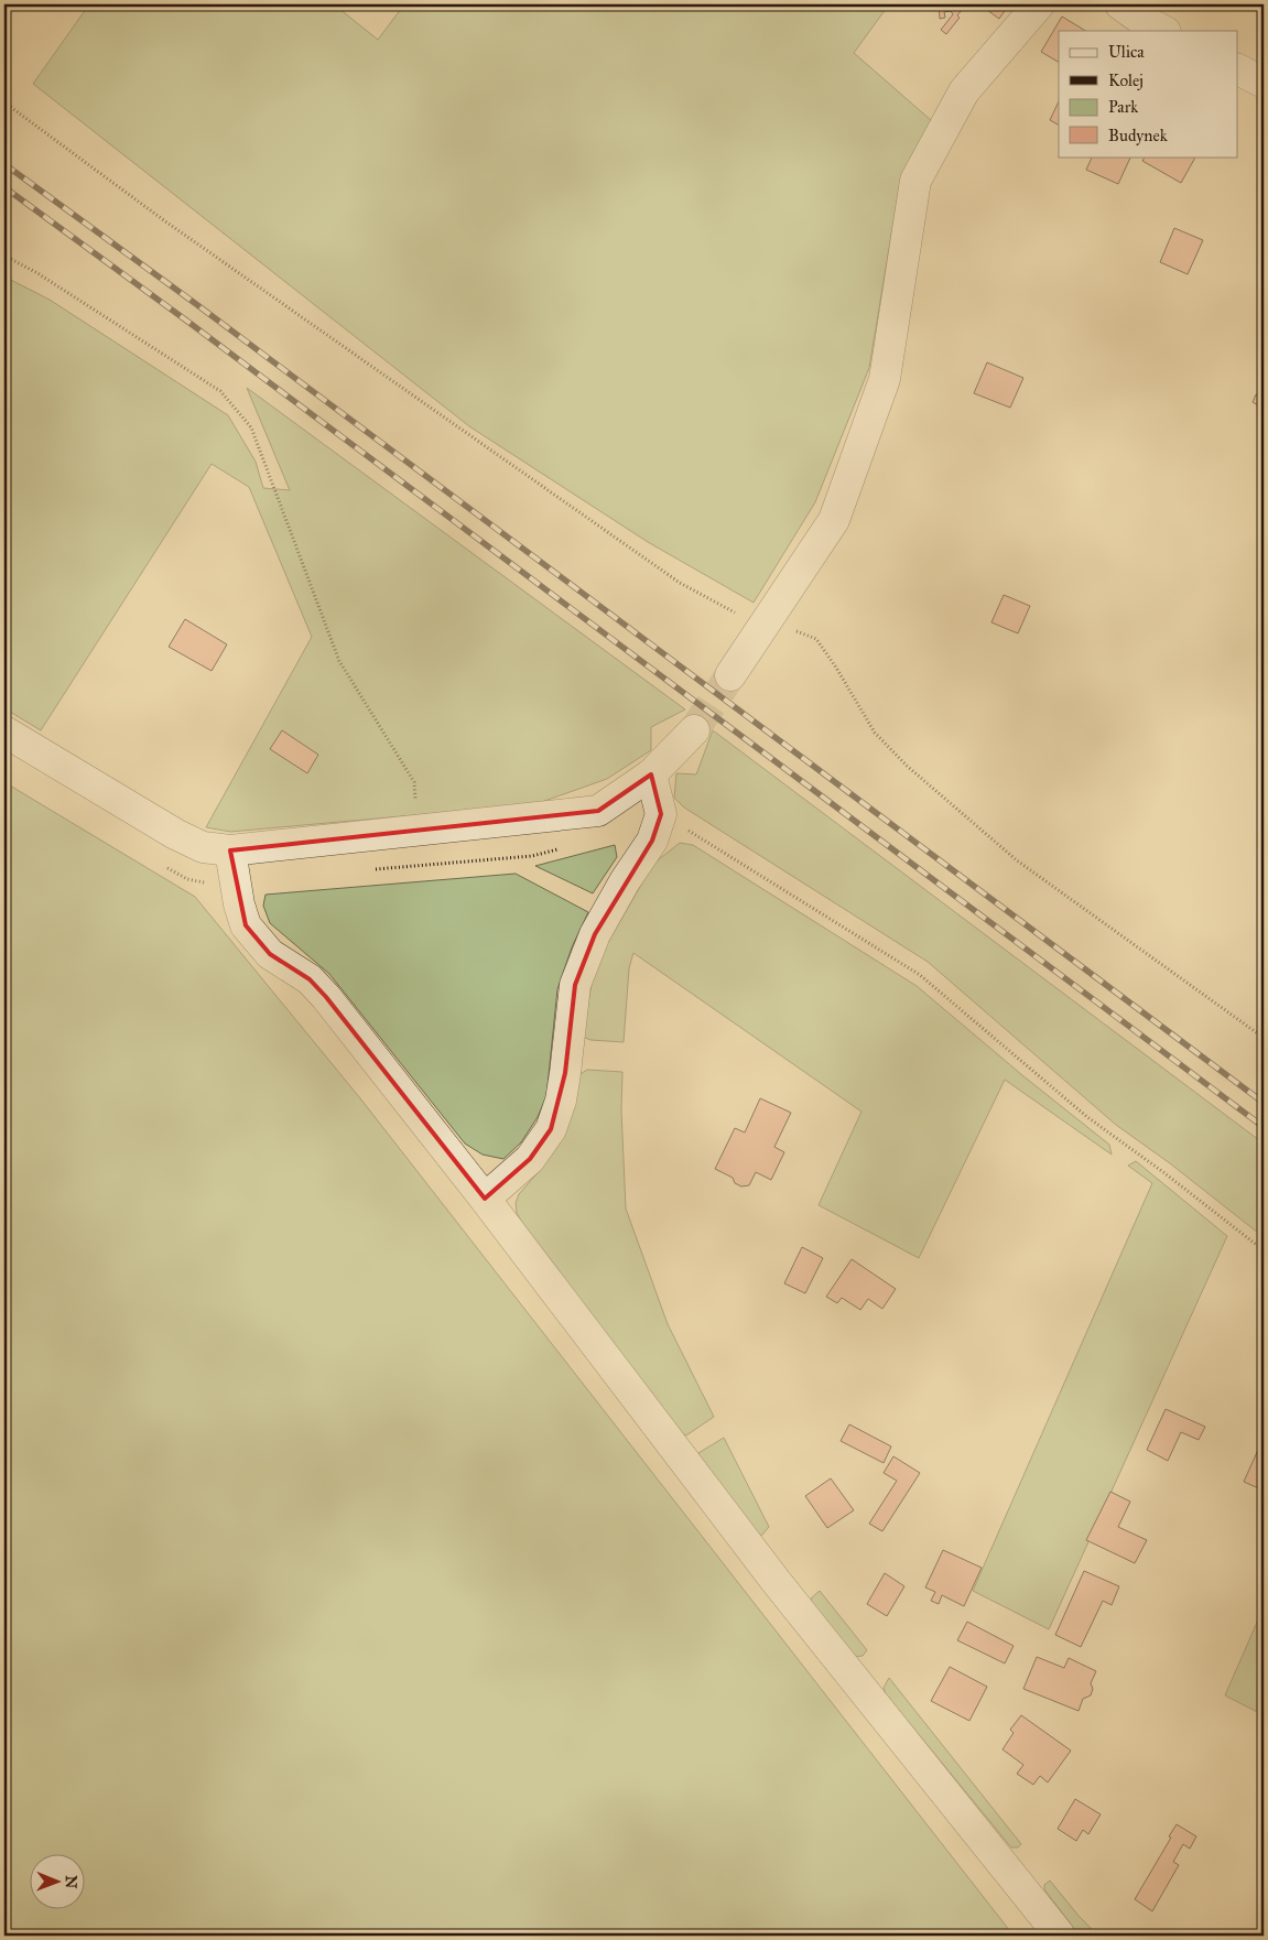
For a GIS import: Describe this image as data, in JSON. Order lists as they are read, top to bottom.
{
  "legend": [
    "Ulica",
    "Kolej",
    "Park",
    "Budynek"
  ],
  "north": "right"
}
